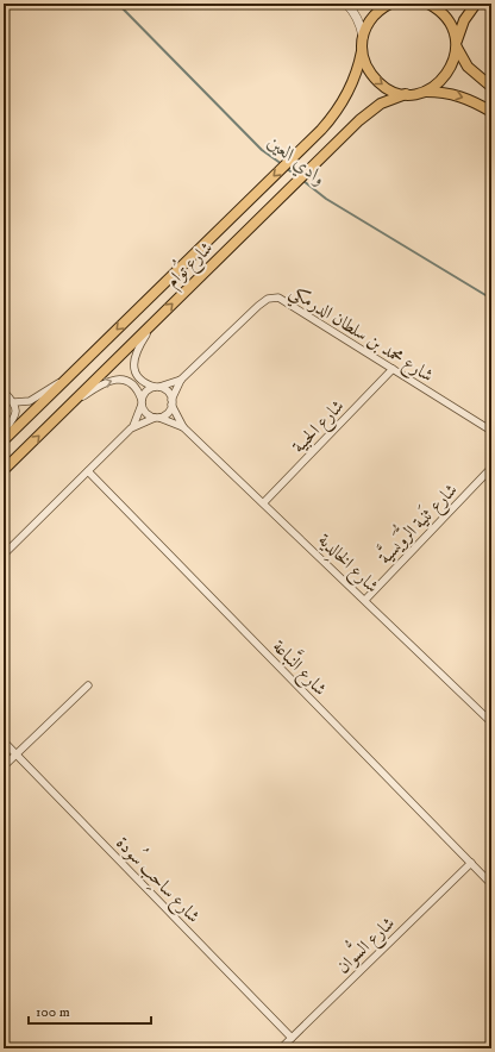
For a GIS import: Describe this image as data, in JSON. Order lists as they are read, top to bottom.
{
  "streets": {
    "main road": ["شارع تُوام"],
    "street": [
      "شارع محمد بن سلطان الدرمكي",
      "شارع الحبية",
      "شارع ثَنية الرُّوَيسيَّة",
      "شارع الخالِدية",
      "شارع النَّباعة",
      "شارع ساحِب سُودة",
      "شارع السُّوان"
    ]
  },
  "crossings": [
    ["شارع محمد بن سلطان الدرمكي", "شارع الحبية"],
    ["شارع محمد بن سلطان الدرمكي", "شارع الخالِدية"],
    ["شارع الحبية", "شارع الخالِدية"],
    ["شارع ثَنية الرُّوَيسيَّة", "شارع الخالِدية"],
    ["شارع النَّباعة", "شارع السُّوان"],
    ["شارع ساحِب سُودة", "شارع السُّوان"]
  ],
  "water": ["وادي العين"],
  "scale_bar": "100 m"
}
